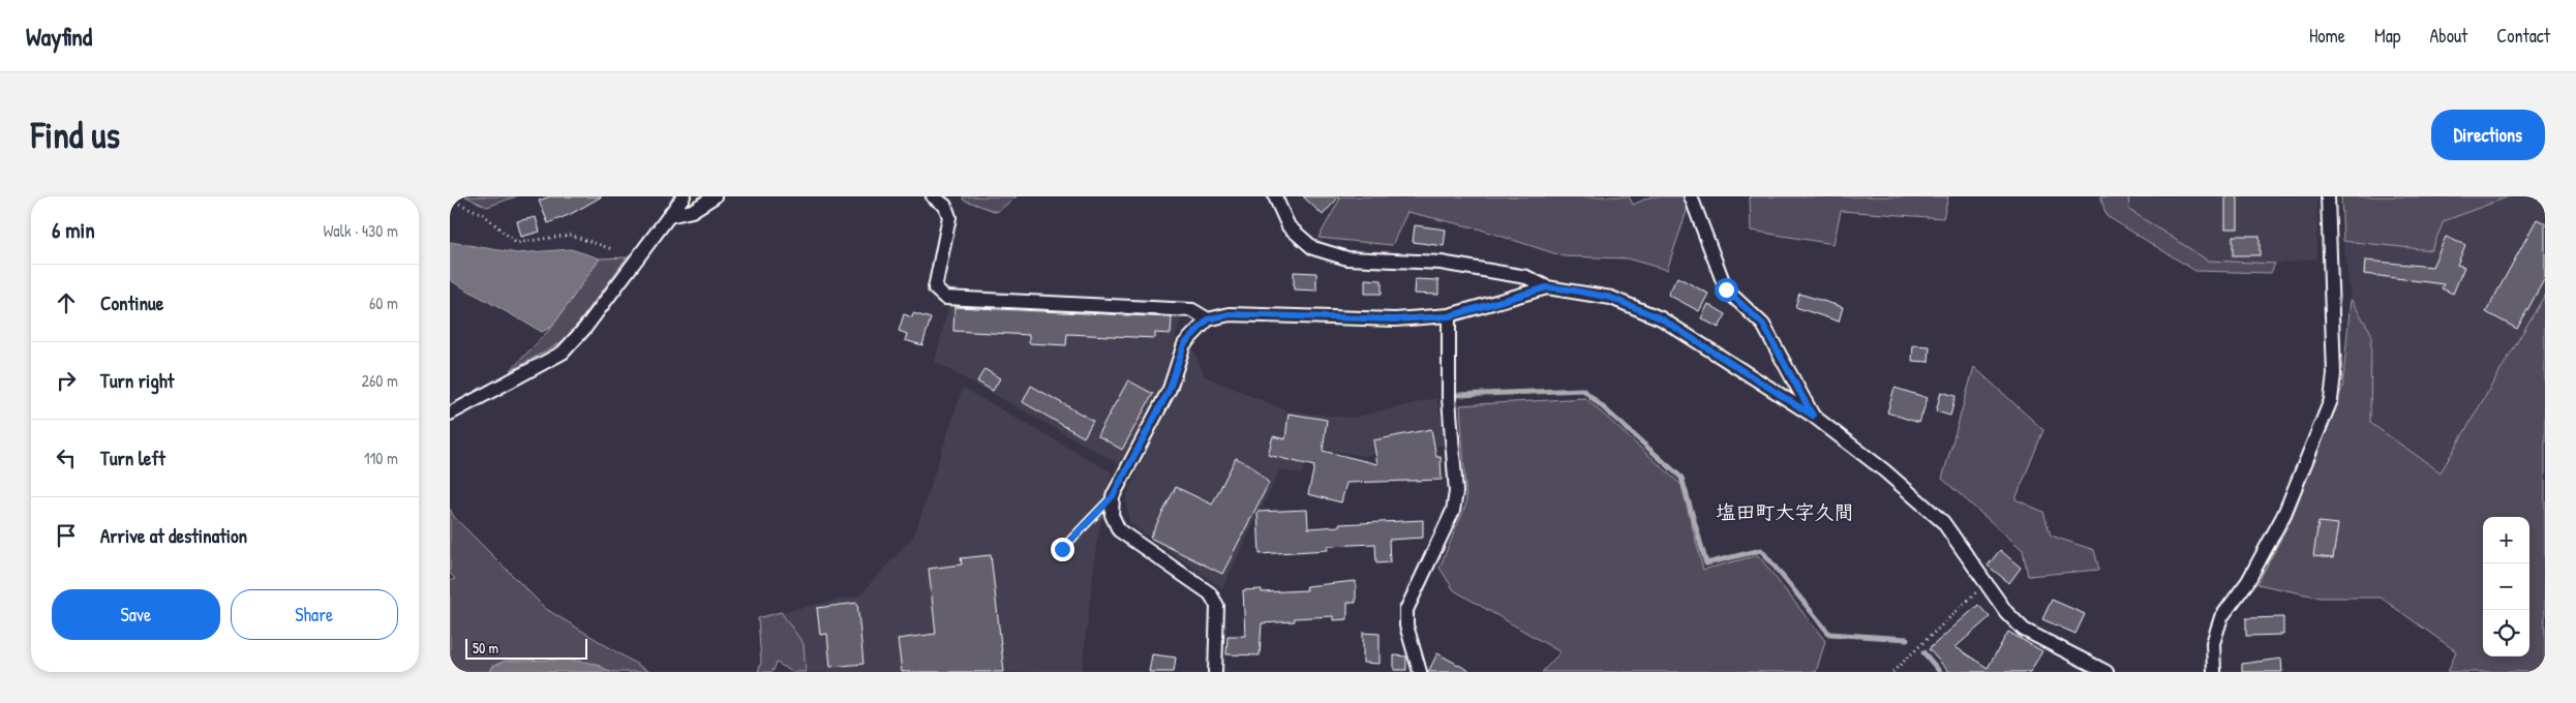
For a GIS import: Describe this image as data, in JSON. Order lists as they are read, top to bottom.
{
  "districts": ["塩田町大字久間"],
  "scale_bar": "50 m",
  "page": {
    "header": "Wayfind",
    "nav": [
      "Home",
      "Map",
      "About",
      "Contact"
    ],
    "buttons": [
      "Directions",
      ["Save", "Share"]
    ],
    "title": "Find us",
    "heading": ["6 min", "Walk · 430 m"],
    "list": [
      ["Continue", "60 m"],
      ["Turn right", "260 m"],
      ["Turn left", "110 m"],
      "Arrive at destination"
    ],
    "map_buttons": ["+", "−"],
    "scale": "50 m"
  }
}
